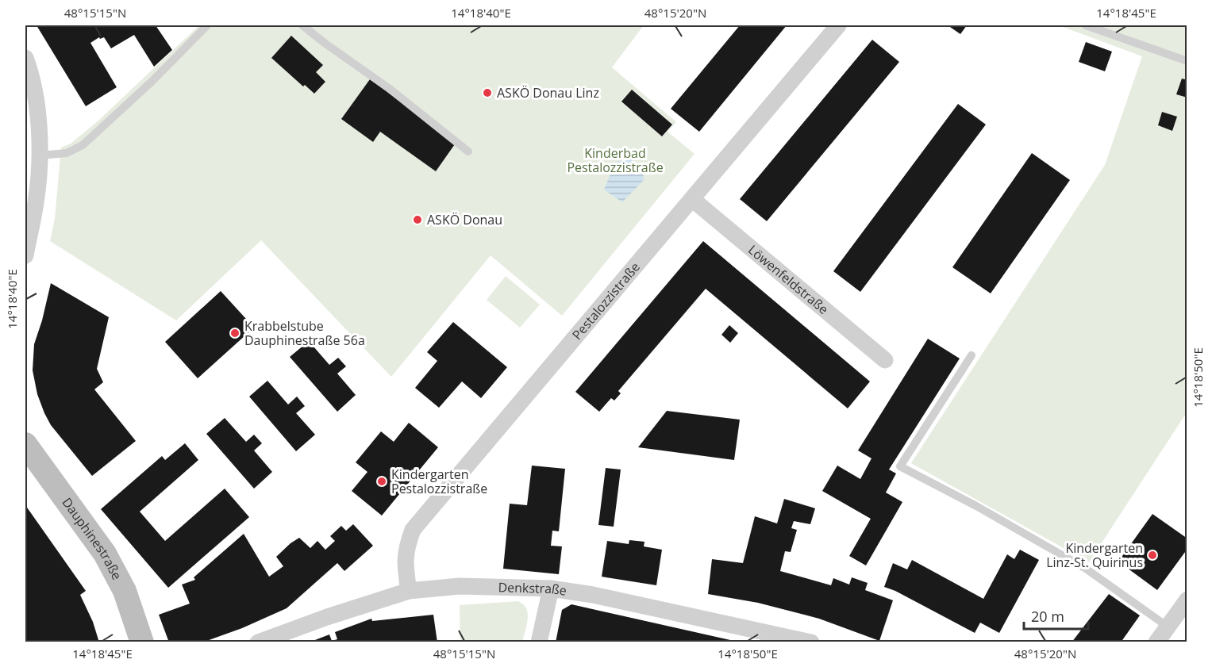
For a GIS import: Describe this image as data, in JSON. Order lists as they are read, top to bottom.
{
  "streets": {
    "main road": ["Dauphinestraße"],
    "street": ["Löwenfeldstraße", "Pestalozzistraße", "Denkstraße"]
  },
  "crossings": [
    ["Löwenfeldstraße", "Pestalozzistraße"],
    ["Pestalozzistraße", "Denkstraße"]
  ],
  "parks": ["Kinderbad Pestalozzistraße"],
  "places": [
    "ASKÖ Donau Linz",
    "ASKÖ Donau",
    "Krabbelstube Dauphinestraße 56a",
    "Kindergarten Pestalozzistraße",
    "Kindergarten Linz-St. Quirinus"
  ],
  "scale_bar": "20 m",
  "coordinates": [
    "48°15'15\"N",
    "14°18'40\"E",
    "48°15'20\"N",
    "14°18'45\"E",
    "14°18'50\"E"
  ]
}
